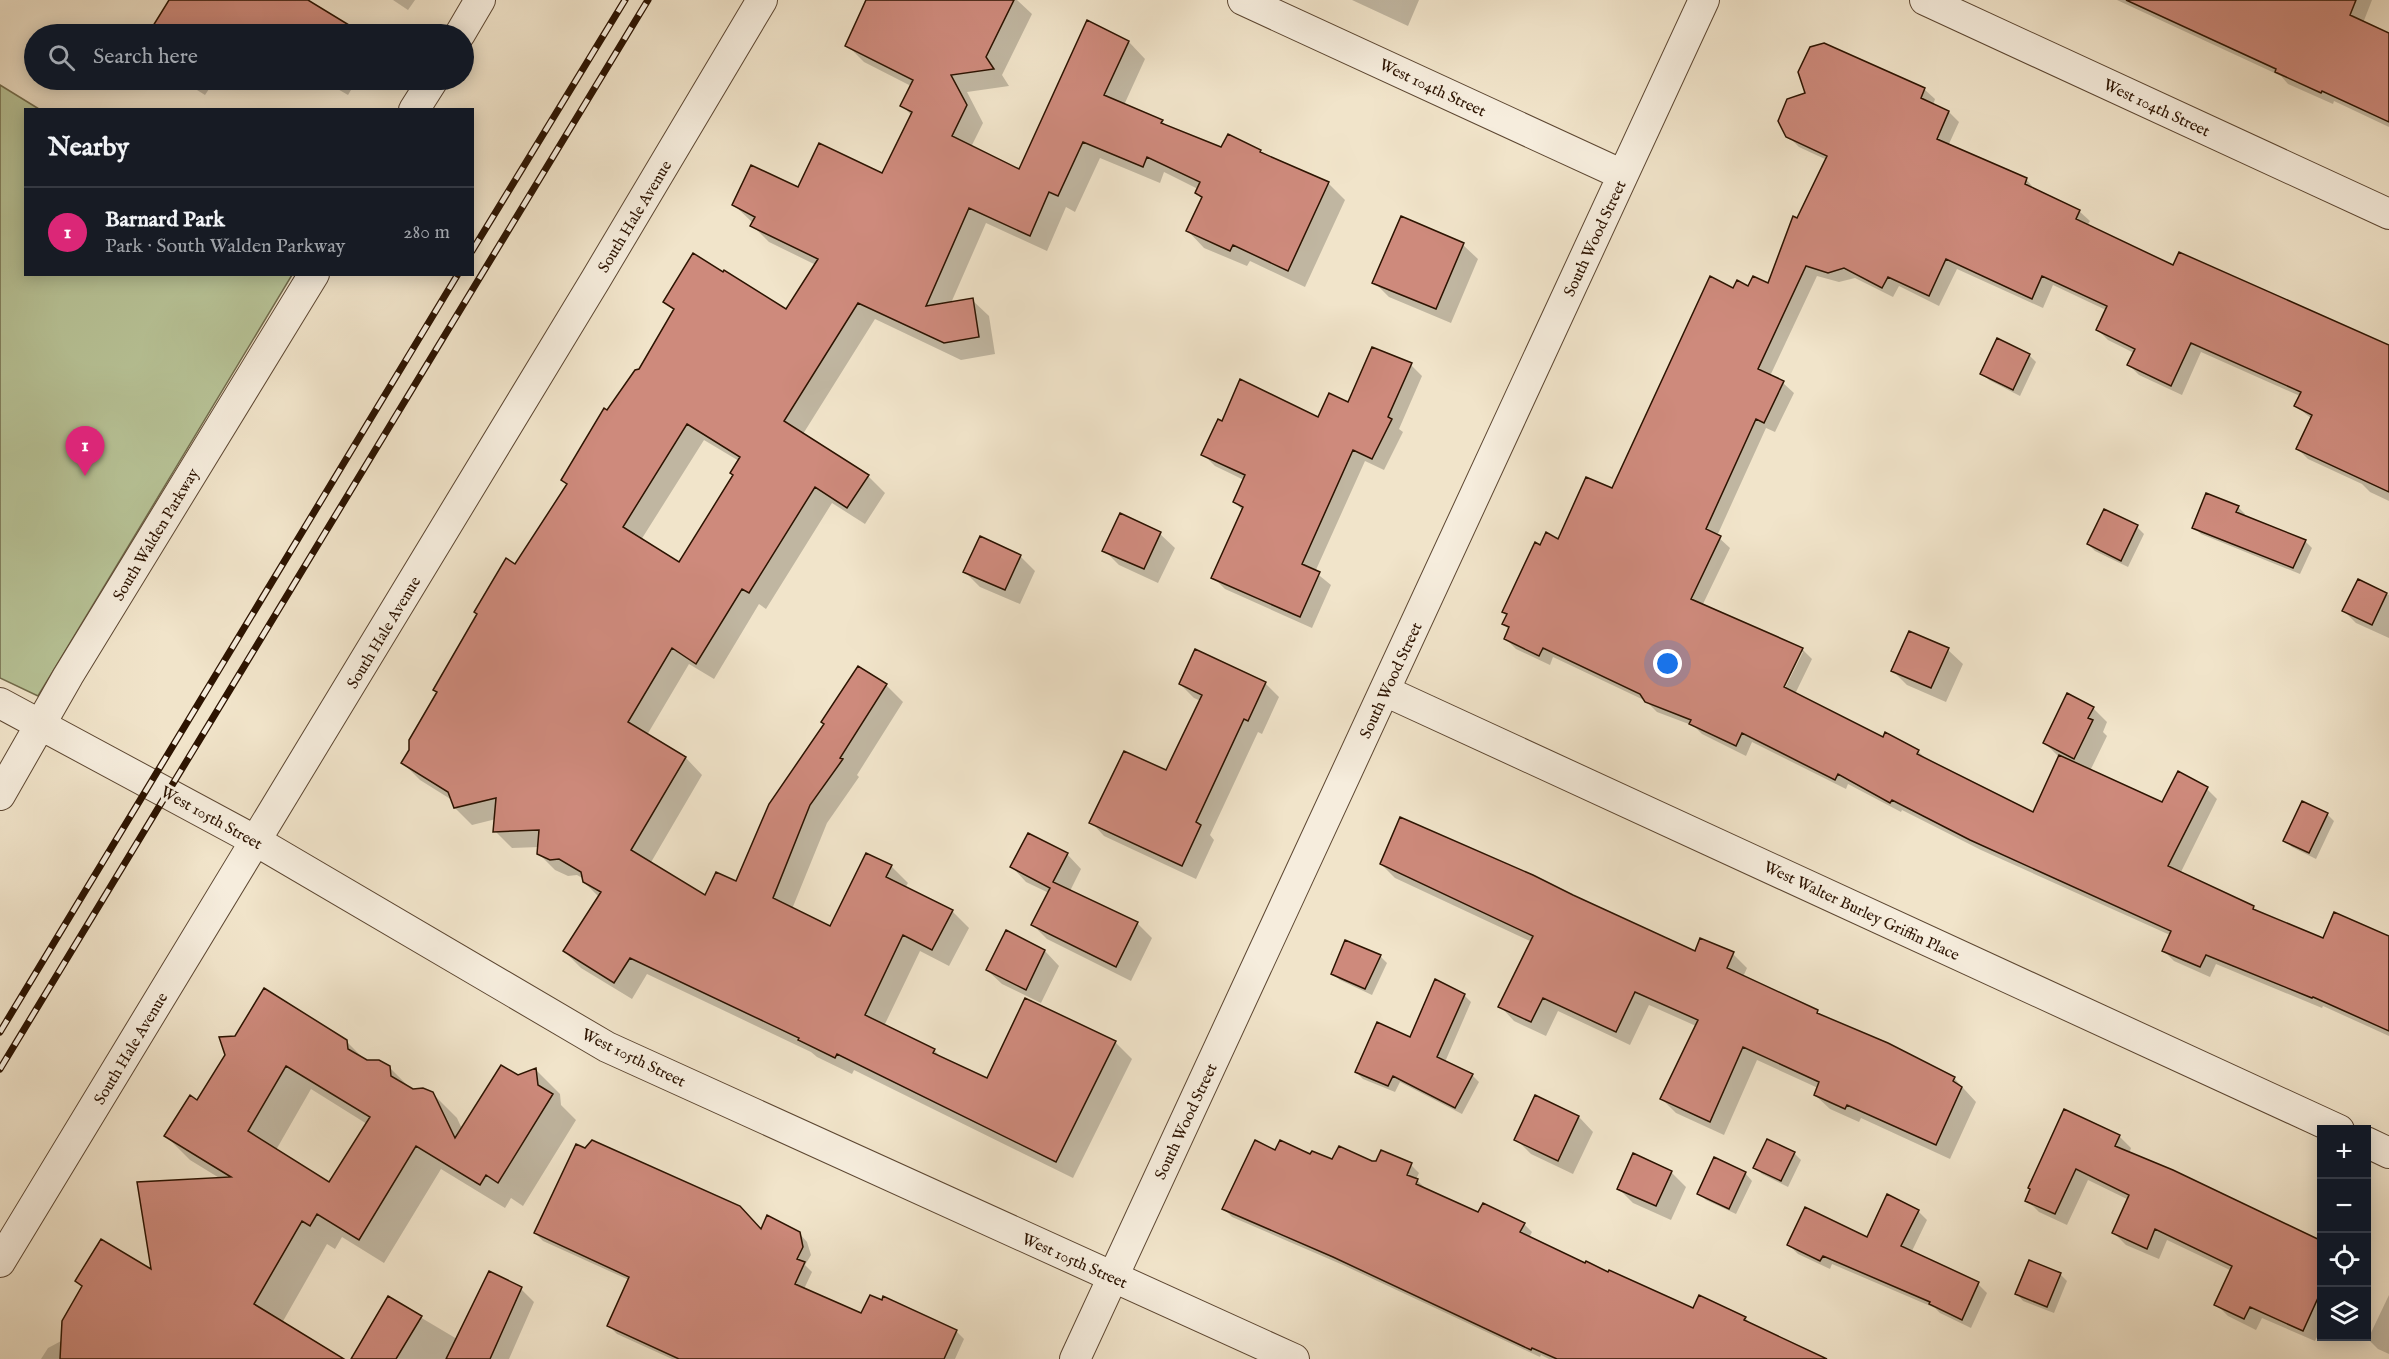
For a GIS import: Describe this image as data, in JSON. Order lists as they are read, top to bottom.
{
  "streets": {
    "street": [
      "West 104th Street",
      "South Hale Avenue",
      "South Wood Street",
      "South Walden Parkway",
      "West 105th Street",
      "West Walter Burley Griffin Place"
    ]
  },
  "crossings": [
    ["West 104th Street", "South Wood Street"],
    ["South Hale Avenue", "West 105th Street"],
    ["South Wood Street", "West 105th Street"],
    ["South Wood Street", "West Walter Burley Griffin Place"],
    ["South Walden Parkway", "West 105th Street"]
  ],
  "page": {
    "search": "Search here",
    "heading": "Nearby",
    "list": [
      {
        "mark": "1",
        "name": "Barnard Park",
        "note": "Park · South Walden Parkway",
        "value": "280 m"
      }
    ],
    "pins": "1",
    "map_buttons": ["+", "−"]
  }
}
